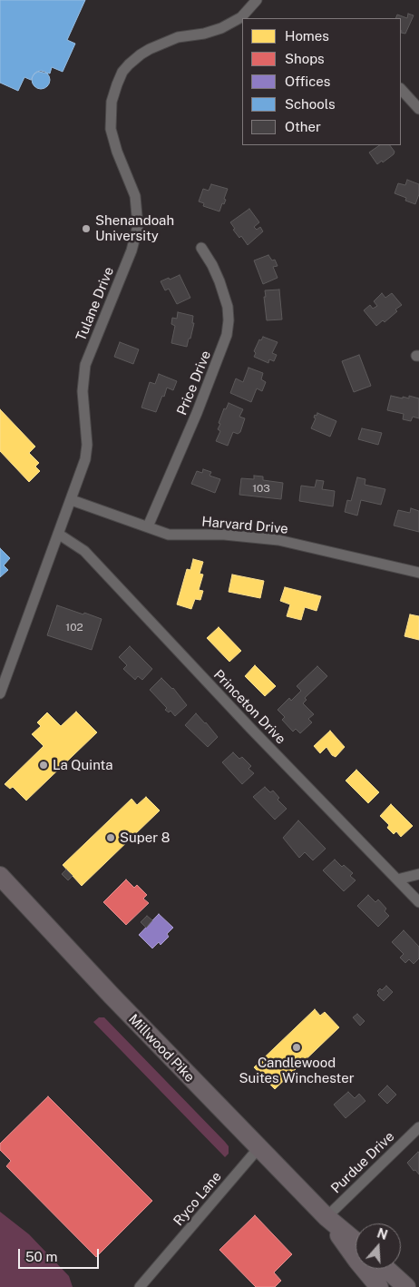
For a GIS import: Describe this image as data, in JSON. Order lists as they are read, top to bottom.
{
  "streets": {
    "highway": ["Millwood Pike"],
    "street": [
      "Tulane Drive",
      "Price Drive",
      "Harvard Drive",
      "Princeton Drive",
      "Purdue Drive",
      "Ryco Lane"
    ]
  },
  "crossings": [
    ["Tulane Drive", "Harvard Drive"],
    ["Tulane Drive", "Princeton Drive"],
    ["Price Drive", "Harvard Drive"],
    ["Millwood Pike", "Purdue Drive"],
    ["Millwood Pike", "Ryco Lane"]
  ],
  "places": [
    "Shenandoah University",
    "La Quinta",
    "Super 8",
    "Candlewood Suites Winchester"
  ],
  "house_numbers": ["103", "102"],
  "legend": [
    "Homes",
    "Shops",
    "Offices",
    "Schools",
    "Other"
  ],
  "scale_bar": "50 m",
  "north": "top"
}
